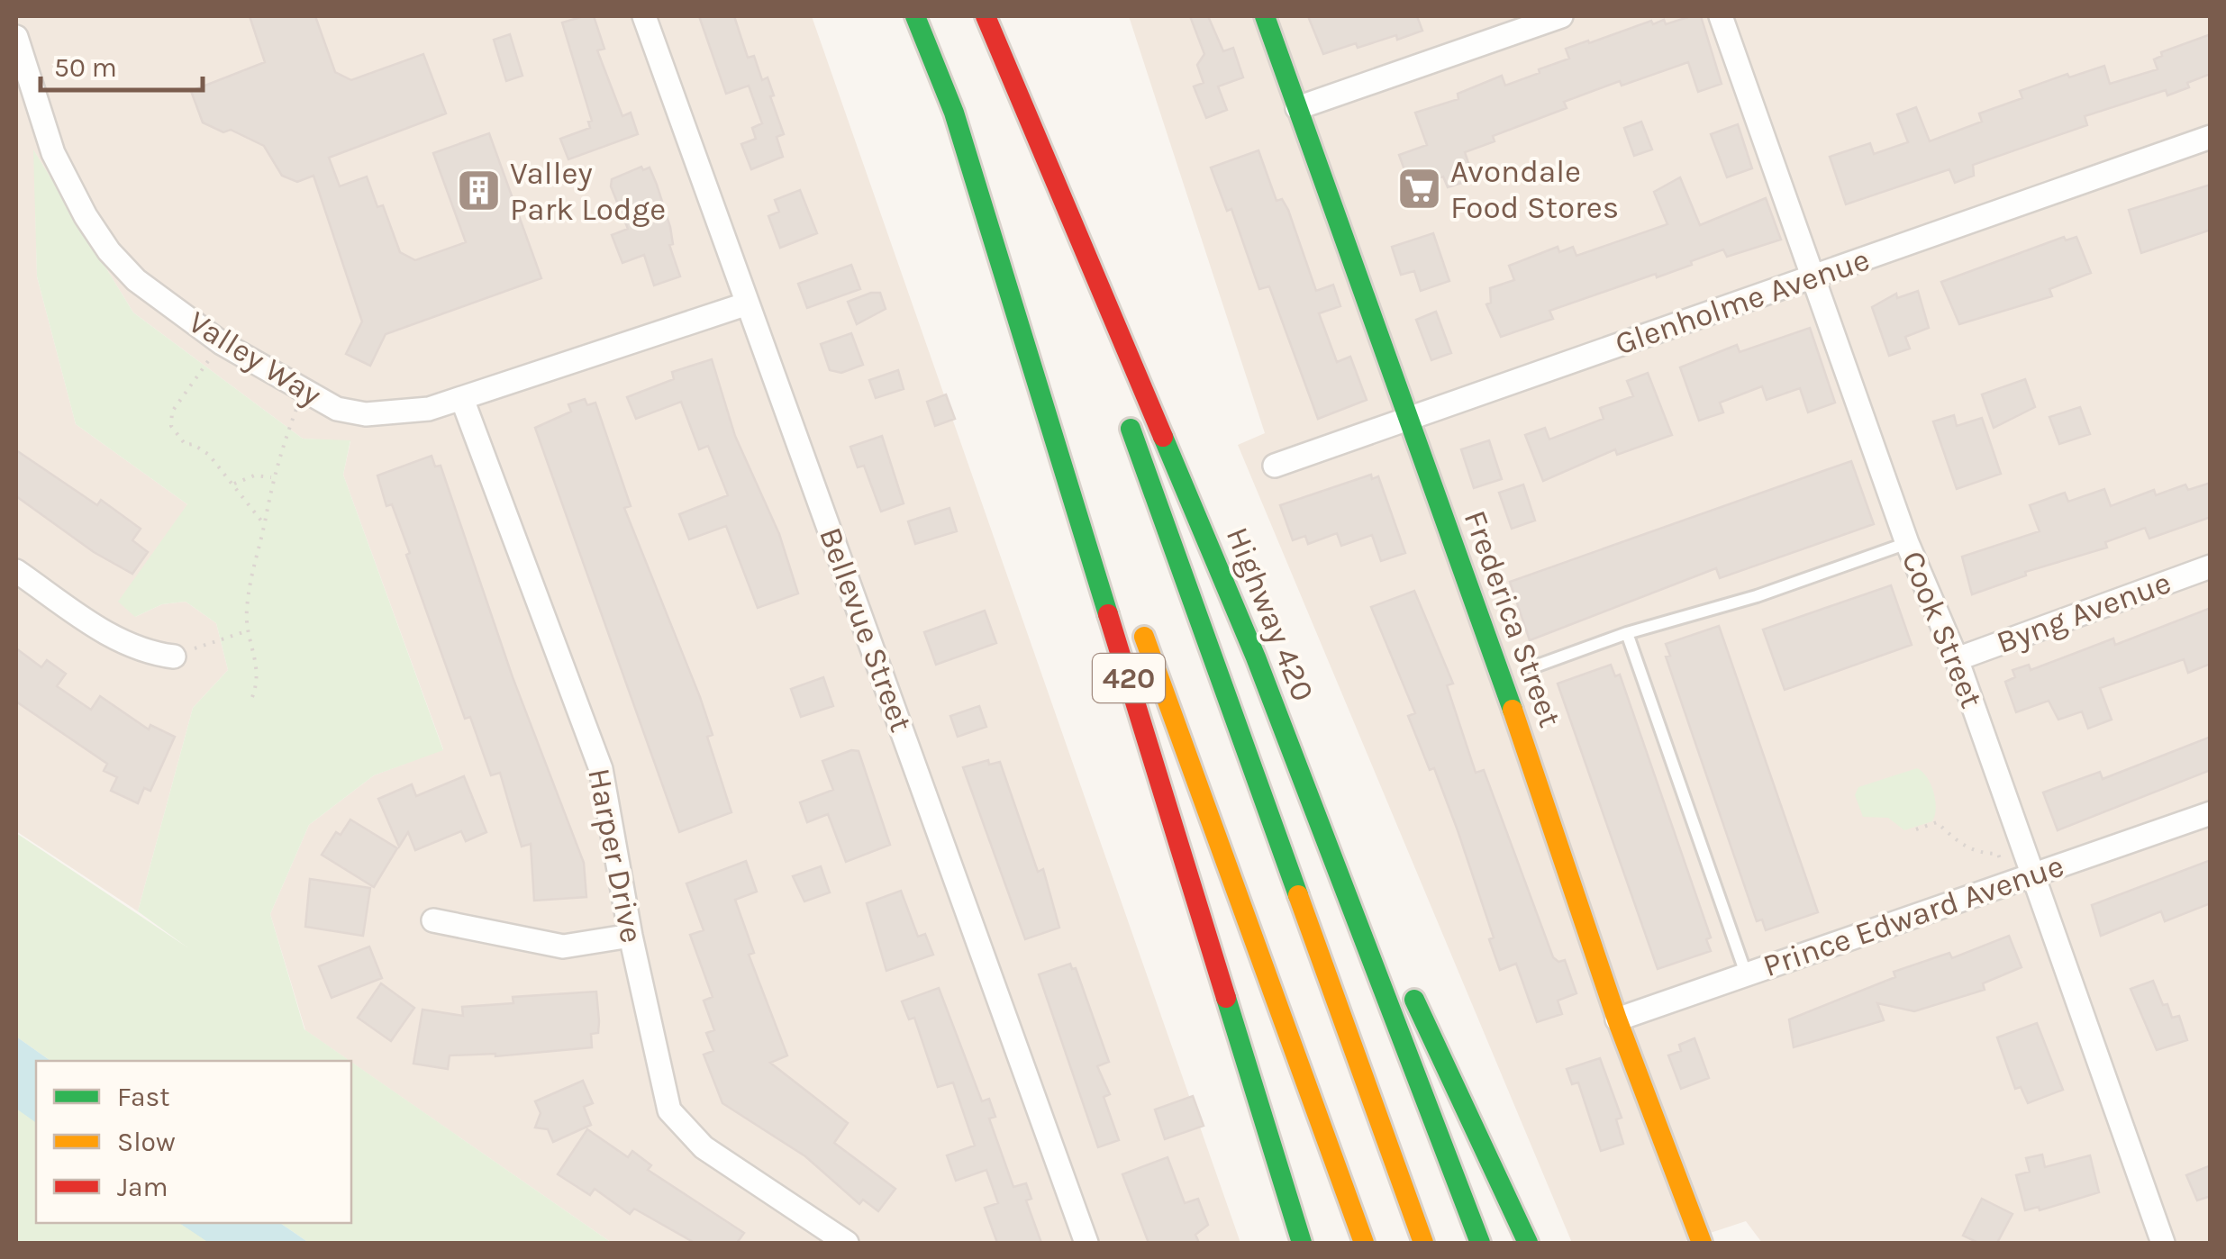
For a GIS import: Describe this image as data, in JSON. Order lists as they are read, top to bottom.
{
  "streets": {
    "main road": ["Highway 420", "Frederica Street", "420"],
    "street": [
      "Glenholme Avenue",
      "Valley Way",
      "Byng Avenue",
      "Bellevue Street",
      "Cook Street",
      "Harper Drive",
      "Prince Edward Avenue"
    ]
  },
  "crossings": [
    ["Glenholme Avenue", "Frederica Street"],
    ["Glenholme Avenue", "Cook Street"],
    ["Valley Way", "Bellevue Street"],
    ["Valley Way", "Harper Drive"],
    ["Byng Avenue", "Cook Street"],
    ["Frederica Street", "Prince Edward Avenue"],
    ["Cook Street", "Prince Edward Avenue"]
  ],
  "places": {
    "supermarket": ["Avondale Food Stores"],
    "building": ["Valley Park Lodge"]
  },
  "legend": ["Fast", "Slow", "Jam"],
  "scale_bar": "50 m"
}
